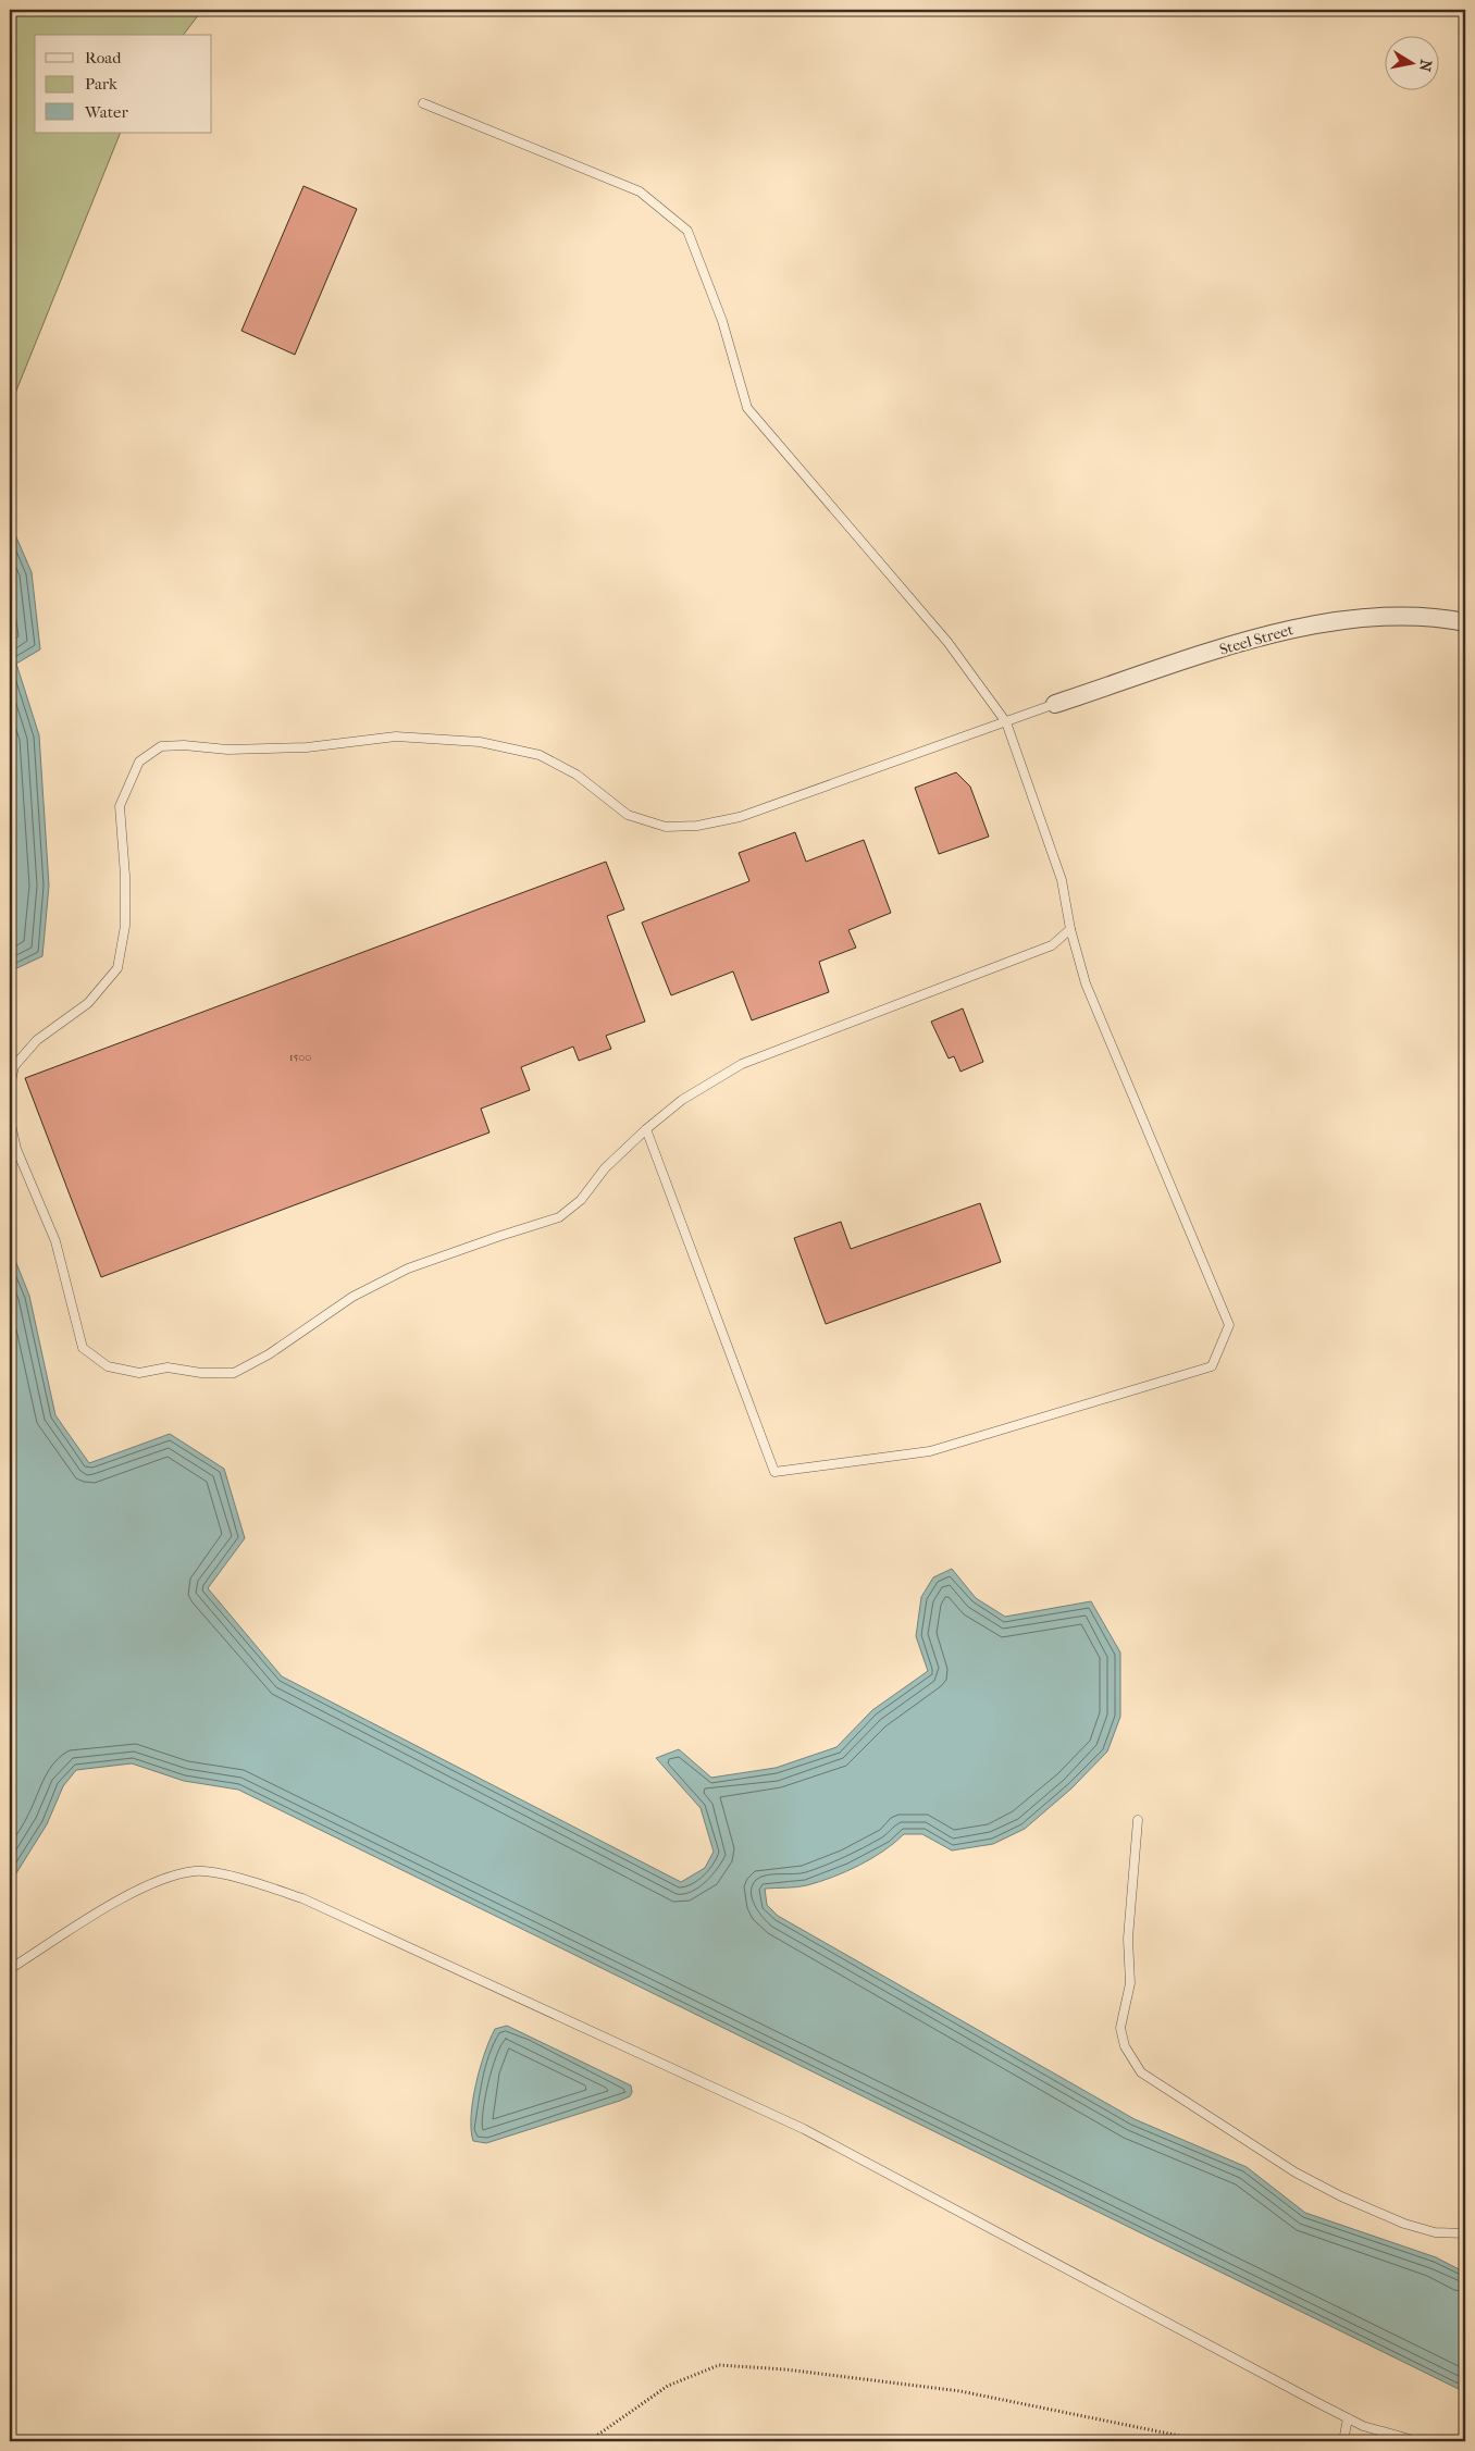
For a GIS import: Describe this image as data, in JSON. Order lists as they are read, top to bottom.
{
  "streets": {
    "street": ["Steel Street"]
  },
  "house_numbers": ["1500"],
  "legend": ["Road", "Park", "Water"],
  "north": "right"
}
